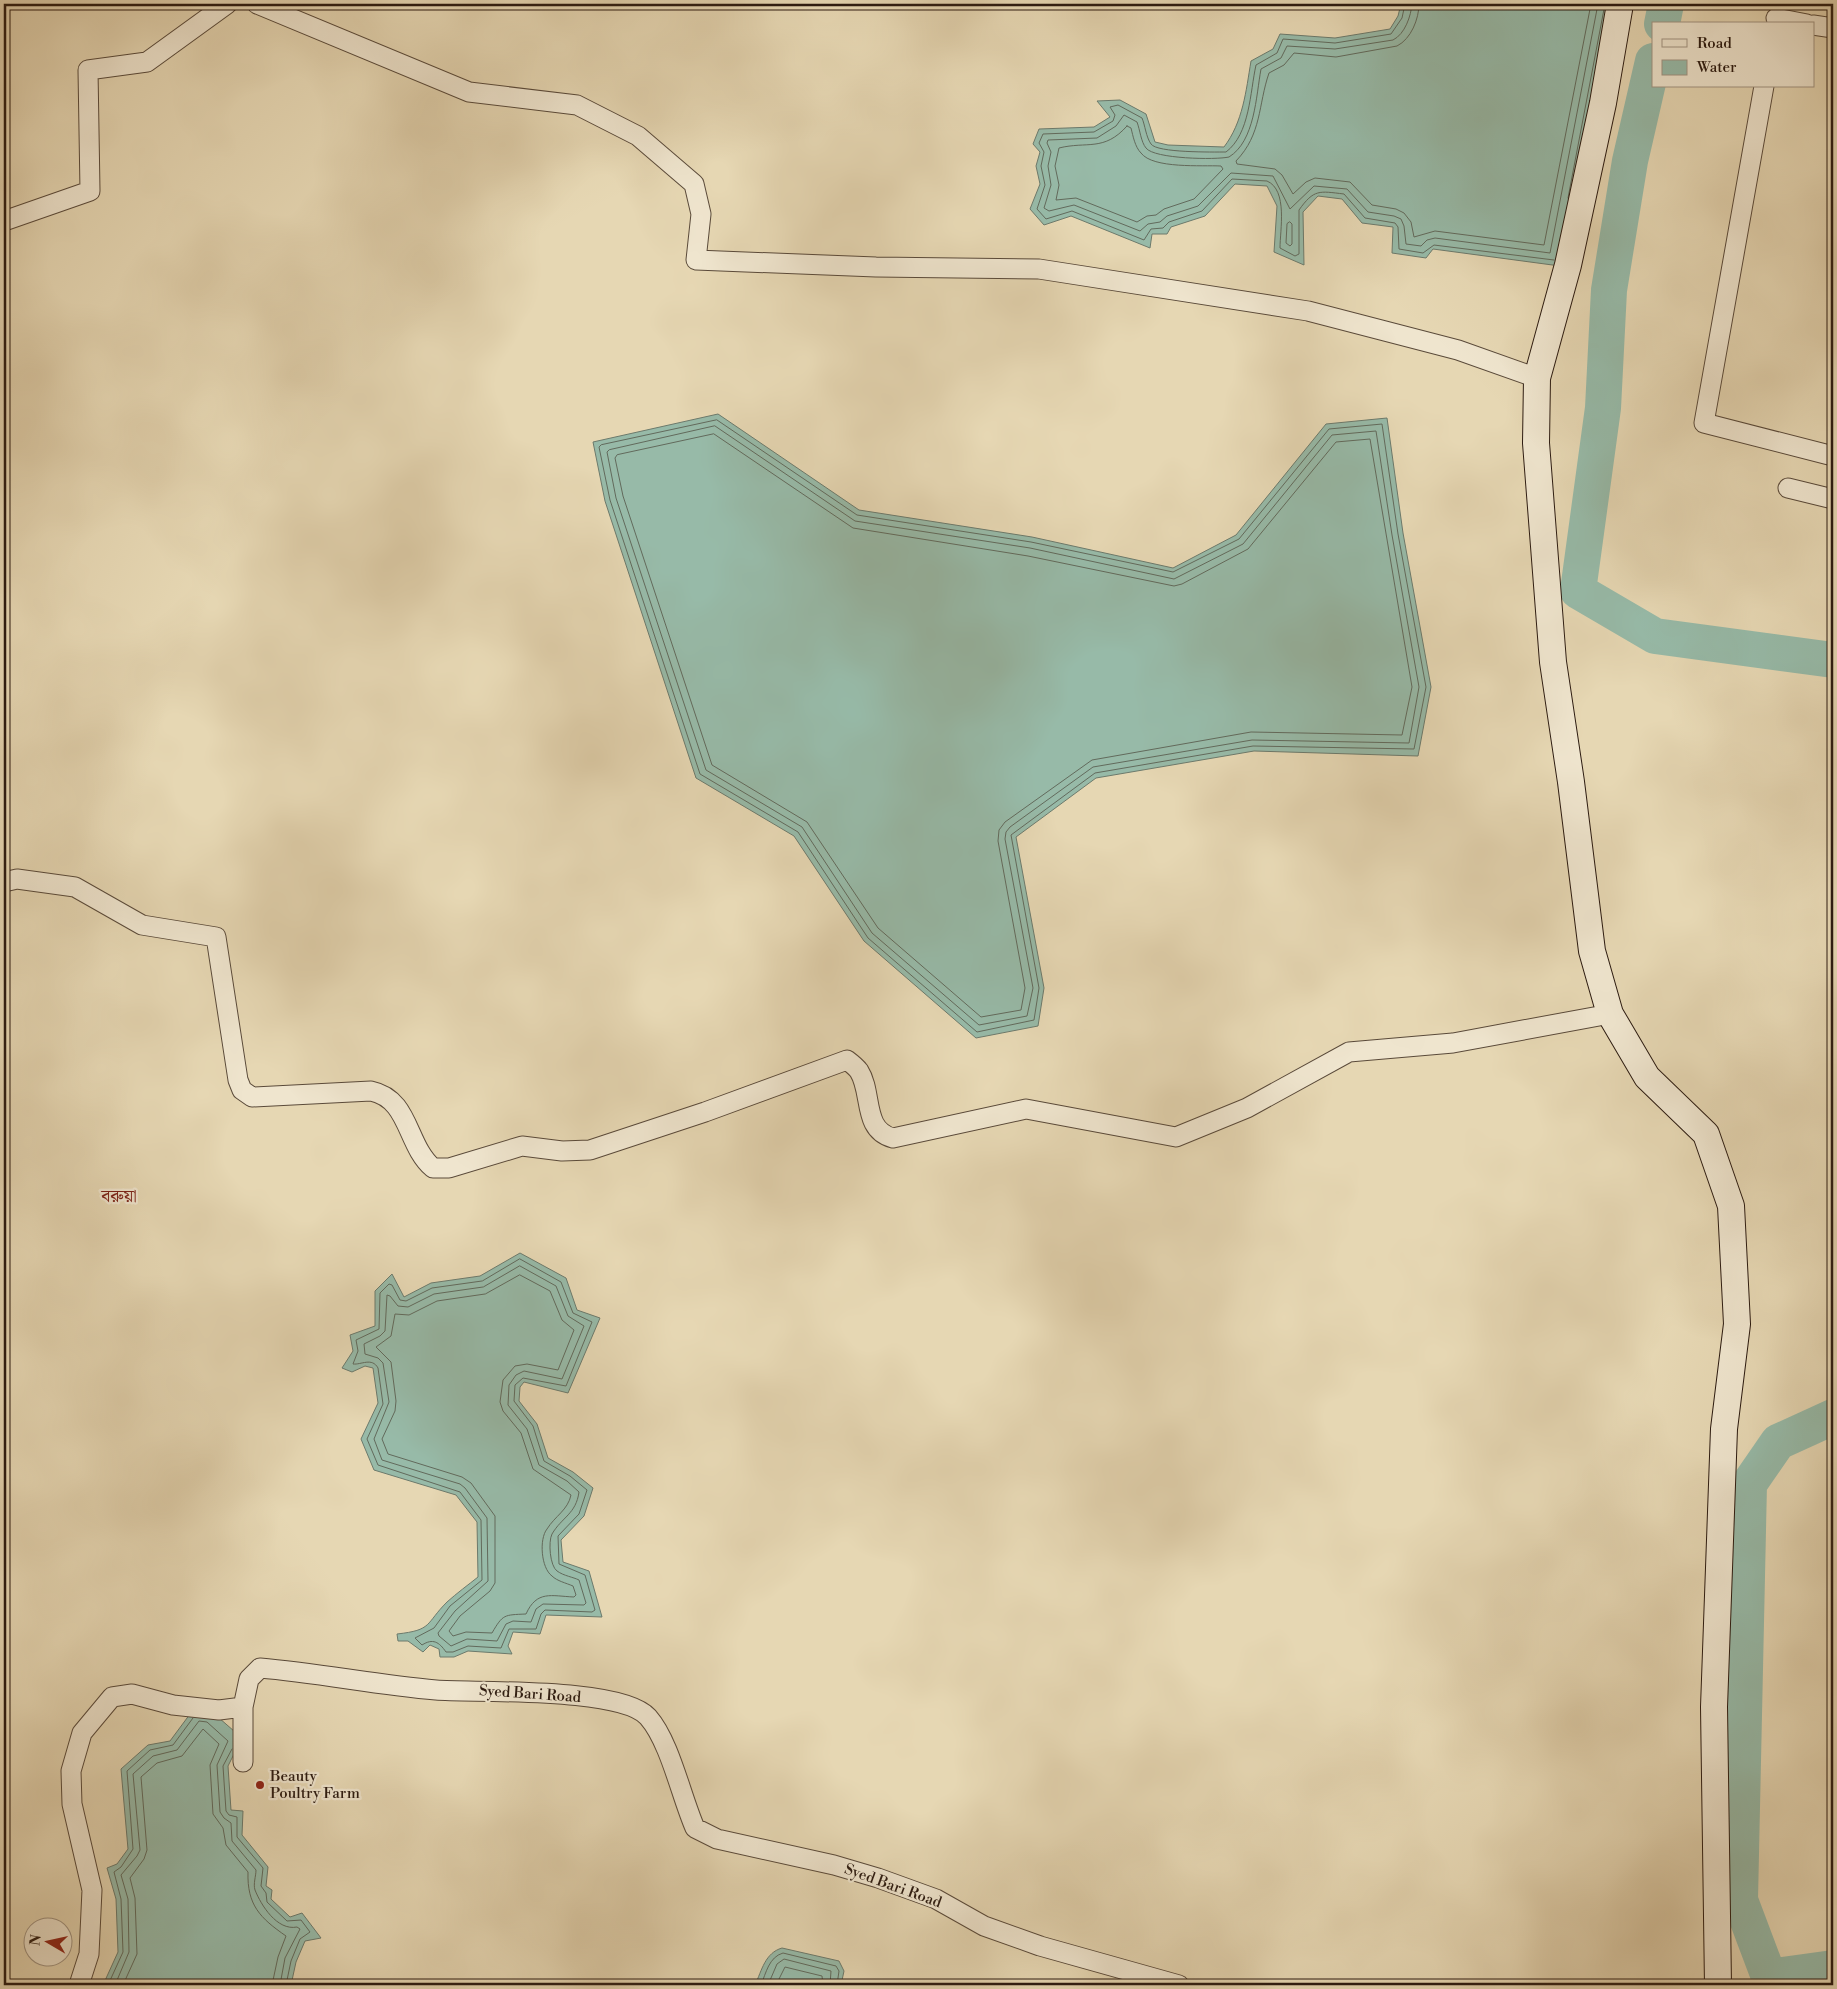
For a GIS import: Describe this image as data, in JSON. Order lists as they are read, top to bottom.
{
  "streets": {
    "street": ["Syed Bari Road"]
  },
  "districts": ["বরুয়া"],
  "places": ["Beauty Poultry Farm"],
  "legend": ["Road", "Water"],
  "north": "left"
}
